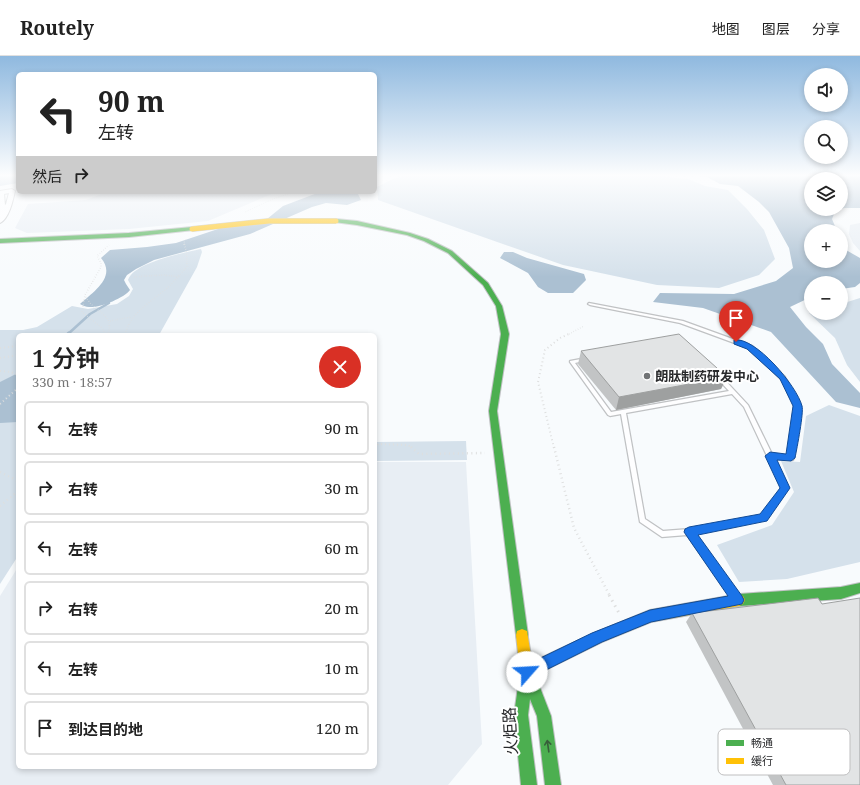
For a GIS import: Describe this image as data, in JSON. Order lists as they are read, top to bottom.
{
  "streets": {
    "street": ["火炬路"]
  },
  "places": ["朗肽制药研发中心"],
  "legend": ["畅通", "缓行"],
  "page": {
    "header": "Routely",
    "nav": ["地图", "图层", "分享"],
    "map_buttons": ["+", "−"],
    "turn": ["90 m", "左转"],
    "then": "然后",
    "heading": ["1 分钟", "330 m · 18:57"],
    "list": [
      {
        "name": "左转",
        "value": "90 m"
      },
      {
        "name": "右转",
        "value": "30 m"
      },
      {
        "name": "左转",
        "value": "60 m"
      },
      {
        "name": "右转",
        "value": "20 m"
      },
      {
        "name": "左转",
        "value": "10 m"
      },
      {
        "name": "到达目的地",
        "value": "120 m"
      }
    ]
  }
}
